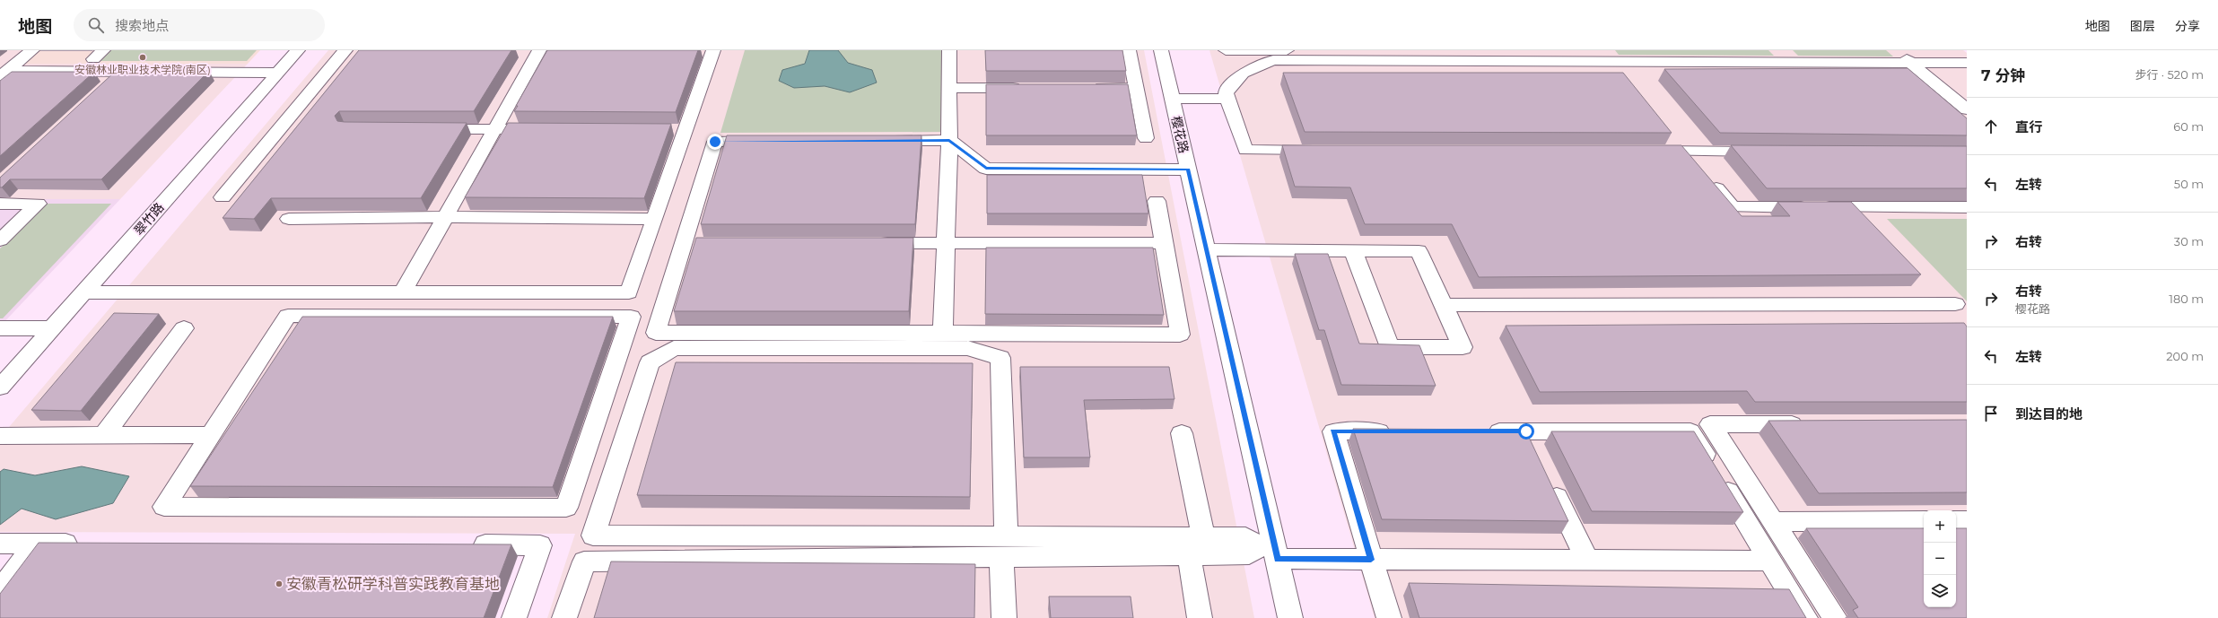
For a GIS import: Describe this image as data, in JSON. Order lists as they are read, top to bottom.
{
  "streets": {
    "street": ["樱花路", "翠竹路"]
  },
  "places": ["安徽林业职业技术学院(南区)", "安徽青松研学科普实践教育基地"],
  "page": {
    "header": "地图",
    "search": "搜索地点",
    "nav": ["地图", "图层", "分享"],
    "heading": ["7 分钟", "步行 · 520 m"],
    "list": [
      ["直行", "60 m"],
      ["左转", "50 m"],
      ["右转", "30 m"],
      ["右转", "樱花路", "180 m"],
      ["左转", "200 m"],
      "到达目的地"
    ],
    "map_buttons": ["+", "−"]
  }
}
